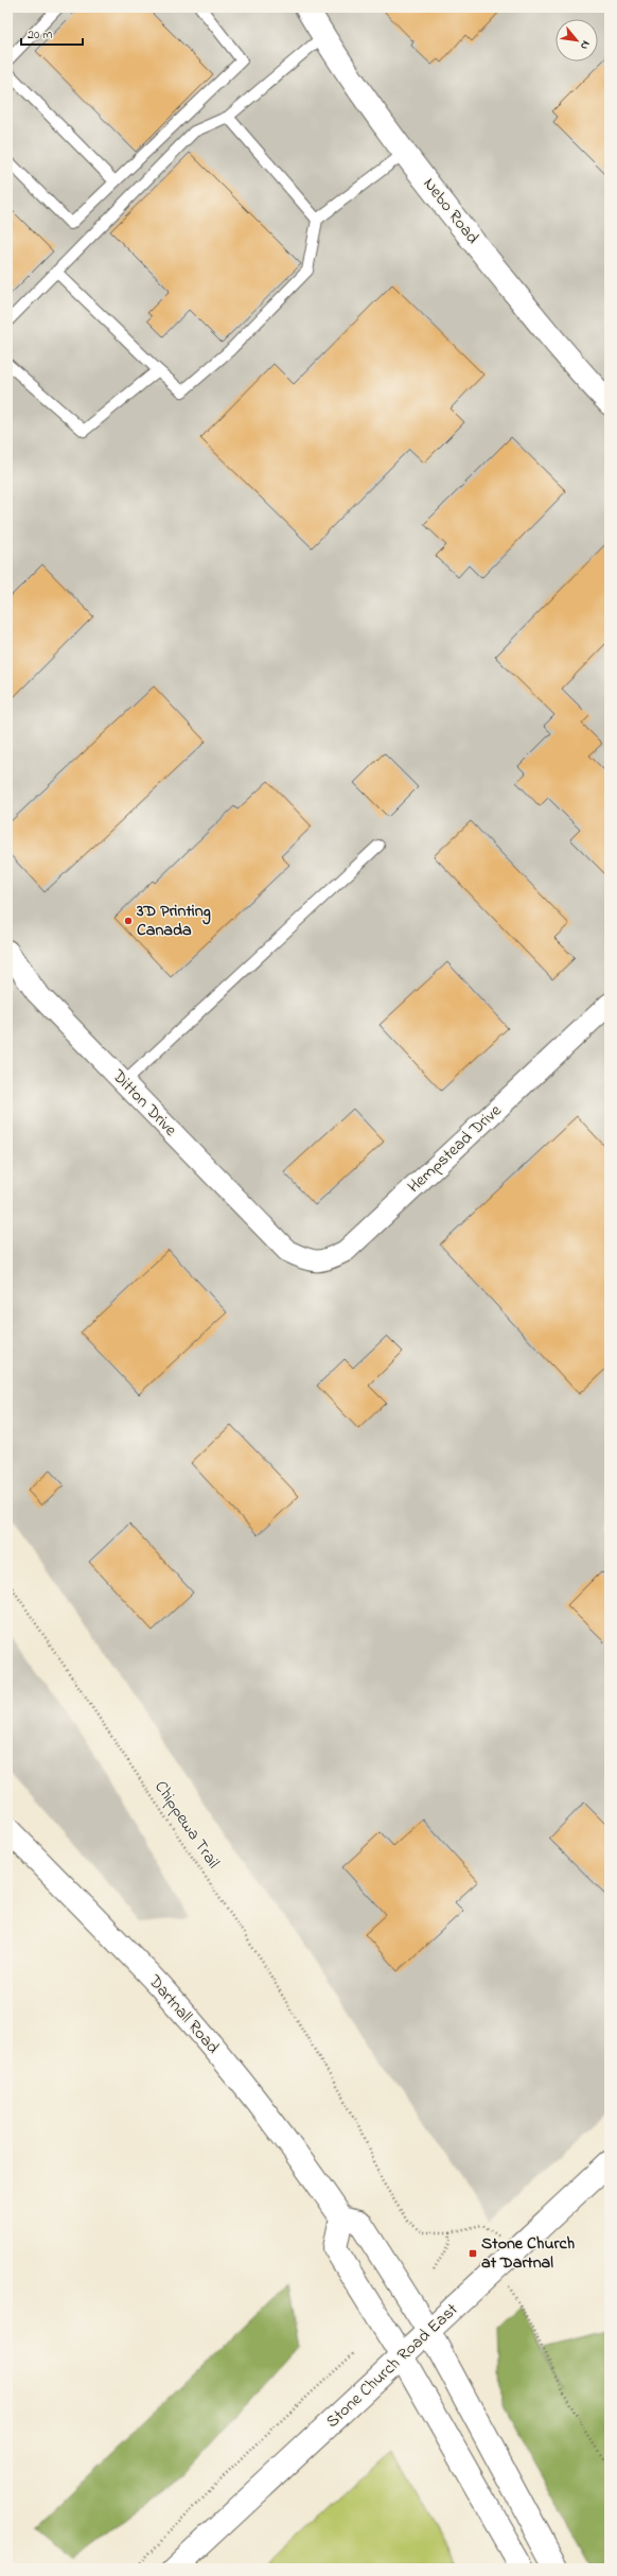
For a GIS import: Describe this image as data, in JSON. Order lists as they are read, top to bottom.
{
  "streets": {
    "main road": ["Nebo Road", "Dartnall Road", "Stone Church Road East"],
    "street": ["Ditton Drive", "Hempstead Drive"],
    "path": ["Chippewa Trail"]
  },
  "crossings": [
    ["Ditton Drive", "Hempstead Drive"]
  ],
  "places": {
    "other": ["3D Printing Canada"],
    "transit": ["Stone Church at Dartnal"]
  },
  "scale_bar": "20 m",
  "north": "bottom right"
}
